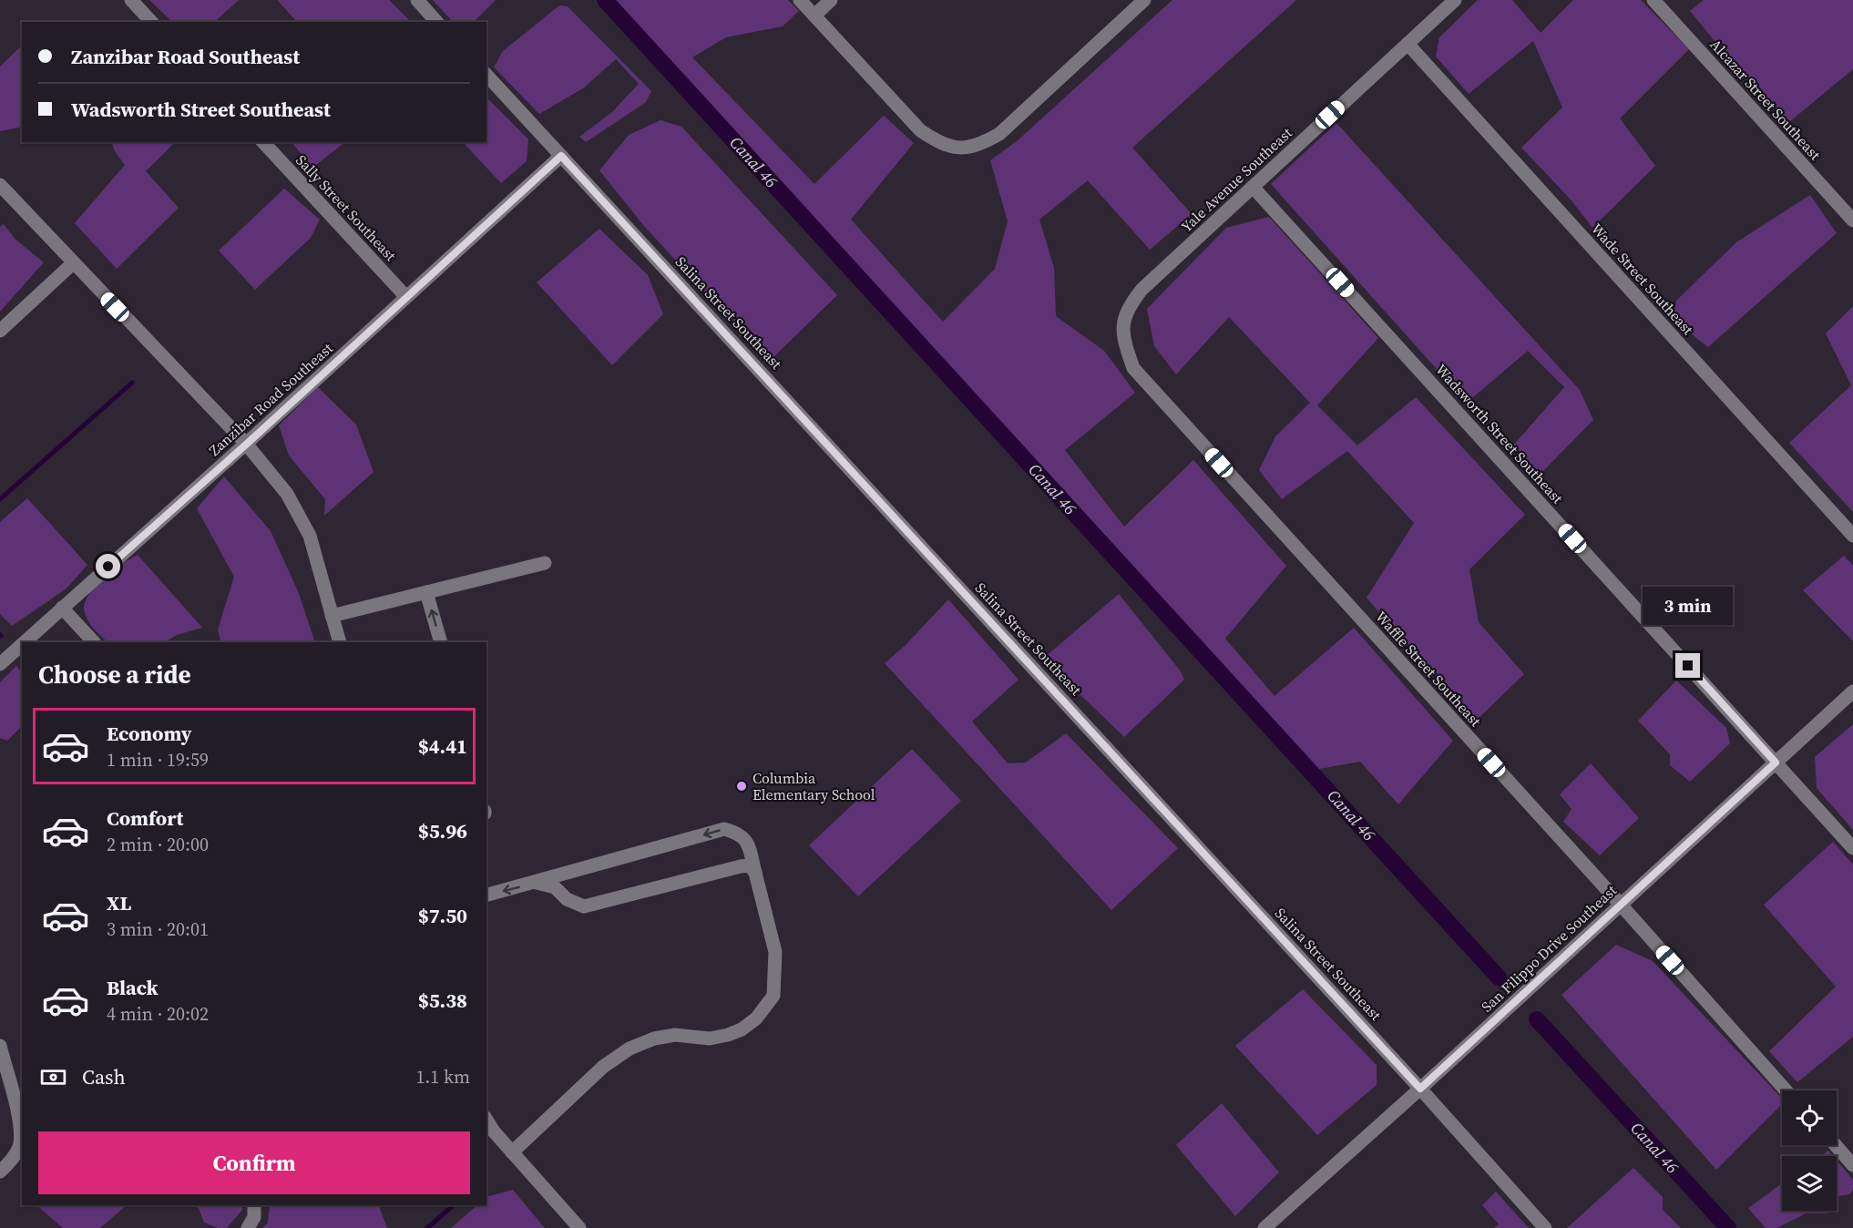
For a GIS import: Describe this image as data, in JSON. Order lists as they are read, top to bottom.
{
  "streets": {
    "street": [
      "Alcazar Street Southeast",
      "Yale Avenue Southeast",
      "Sally Street Southeast",
      "Wade Street Southeast",
      "Salina Street Southeast",
      "Zanzibar Road Southeast",
      "Wadsworth Street Southeast",
      "Waffle Street Southeast",
      "San Filippo Drive Southeast"
    ]
  },
  "crossings": [
    ["Yale Avenue Southeast", "Wade Street Southeast"],
    ["Yale Avenue Southeast", "Wadsworth Street Southeast"],
    ["Yale Avenue Southeast", "Waffle Street Southeast"],
    ["Sally Street Southeast", "Zanzibar Road Southeast"],
    ["Salina Street Southeast", "Zanzibar Road Southeast"],
    ["Salina Street Southeast", "San Filippo Drive Southeast"],
    ["Wadsworth Street Southeast", "San Filippo Drive Southeast"],
    ["Waffle Street Southeast", "San Filippo Drive Southeast"]
  ],
  "water": ["Canal 46"],
  "places": ["Columbia Elementary School"],
  "page": {
    "banner": ["Zanzibar Road Southeast", "Wadsworth Street Southeast"],
    "bubble": "3 min",
    "heading": "Choose a ride",
    "list": [
      {
        "name": "Economy",
        "note": "1 min · 19:59",
        "value": "$4.41"
      },
      {
        "name": "Comfort",
        "note": "2 min · 20:00",
        "value": "$5.96"
      },
      {
        "name": "XL",
        "note": "3 min · 20:01",
        "value": "$7.50"
      },
      {
        "name": "Black",
        "note": "4 min · 20:02",
        "value": "$5.38"
      }
    ],
    "pay": ["Cash", "1.1 km"],
    "buttons": "Confirm"
  }
}
